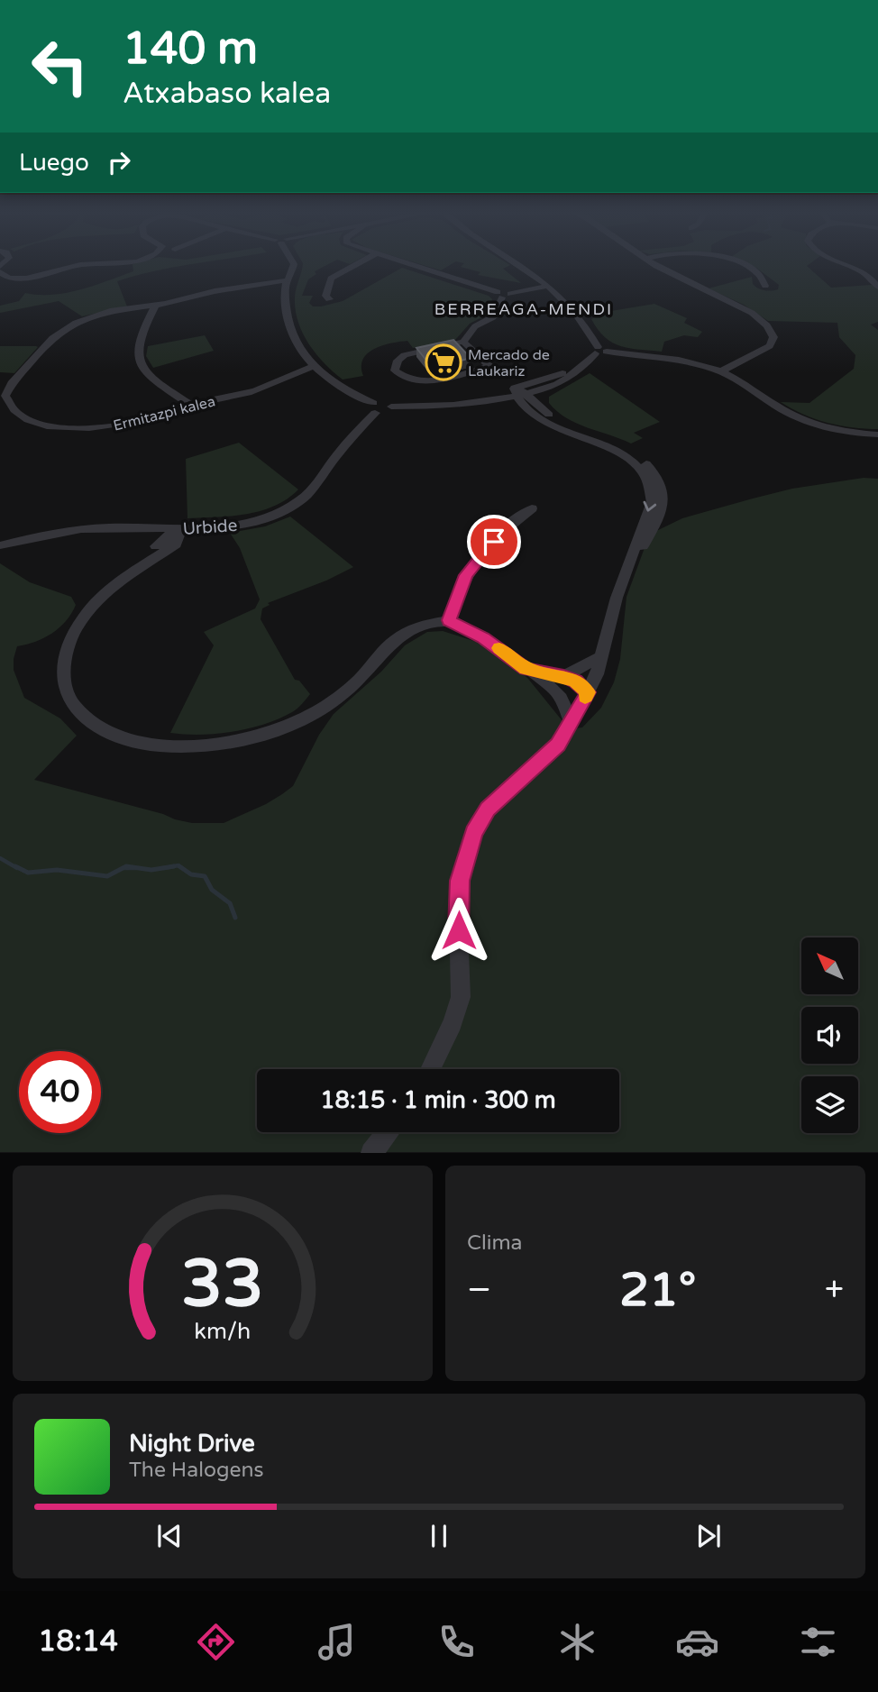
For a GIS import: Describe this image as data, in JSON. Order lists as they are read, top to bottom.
{
  "streets": {
    "street": ["Ermitazpi kalea", "Urbide"]
  },
  "districts": ["BERREAGA-MENDI"],
  "places": {
    "supermarket": ["Mercado de Laukariz"]
  },
  "north": "top left",
  "page": {
    "turn": ["140 m", "Atxabaso kalea"],
    "then": "Luego",
    "limit": "40",
    "trip": "18:15 · 1 min · 300 m",
    "tile": "Clima",
    "heat": ["−", "21°", "+"],
    "song": ["Night Drive", "The Halogens"],
    "tabs": "18:14",
    "gauge": ["33", "km/h"]
  }
}
